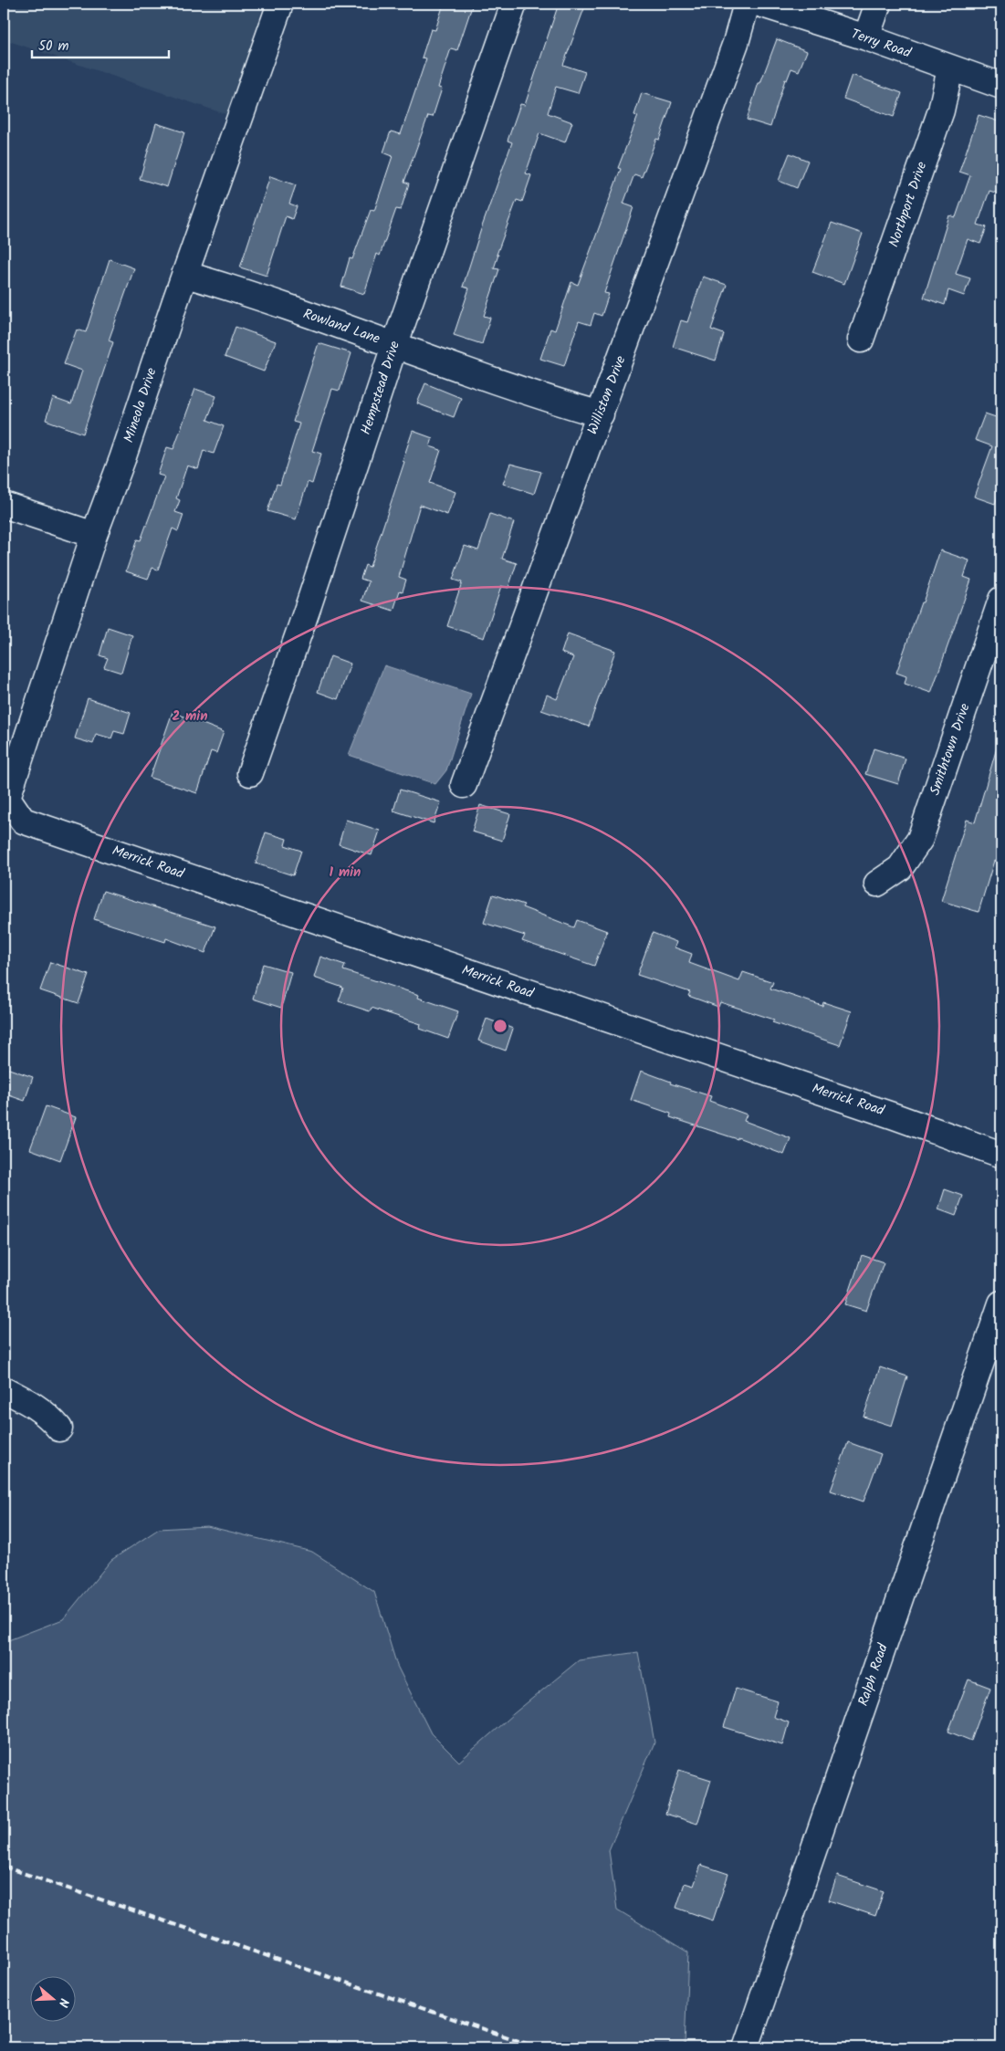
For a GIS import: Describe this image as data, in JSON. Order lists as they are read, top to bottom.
{
  "streets": {
    "street": [
      "Terry Road",
      "Northport Drive",
      "Rowland Lane",
      "Hempstead Drive",
      "Williston Drive",
      "Mineola Drive",
      "Smithtown Drive",
      "Merrick Road",
      "Ralph Road"
    ]
  },
  "crossings": [
    ["Terry Road", "Northport Drive"],
    ["Rowland Lane", "Hempstead Drive"],
    ["Rowland Lane", "Williston Drive"],
    ["Rowland Lane", "Mineola Drive"],
    ["Mineola Drive", "Merrick Road"]
  ],
  "scale_bar": "50 m",
  "north": "right",
  "rings": ["2 min", "1 min"]
}
